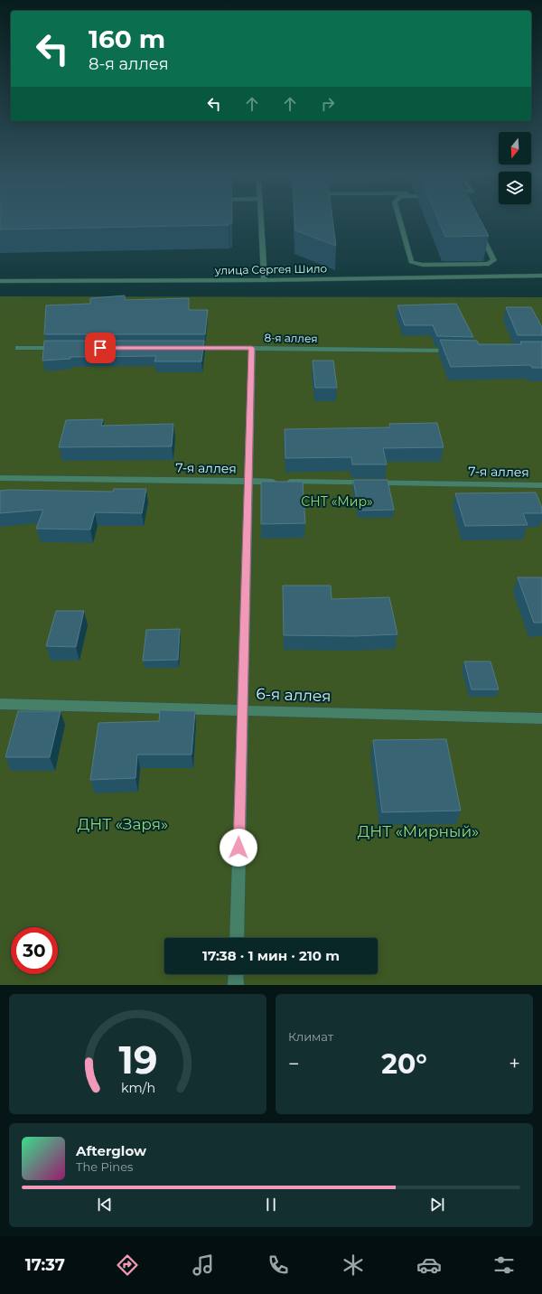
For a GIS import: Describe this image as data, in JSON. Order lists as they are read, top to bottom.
{
  "streets": {
    "street": [
      "улица Сергея Шило",
      "8-я аллея",
      "7-я аллея",
      "6-я аллея"
    ]
  },
  "parks": ["СНТ «Мир»", "ДНТ «Заря»", "ДНТ «Мирный»"],
  "north": "bottom",
  "page": {
    "turn": ["160 m", "8-я аллея"],
    "limit": "30",
    "trip": "17:38 · 1 мин · 210 m",
    "tile": "Климат",
    "heat": ["−", "20°", "+"],
    "song": ["Afterglow", "The Pines"],
    "tabs": "17:37",
    "gauge": ["19", "km/h"]
  }
}
